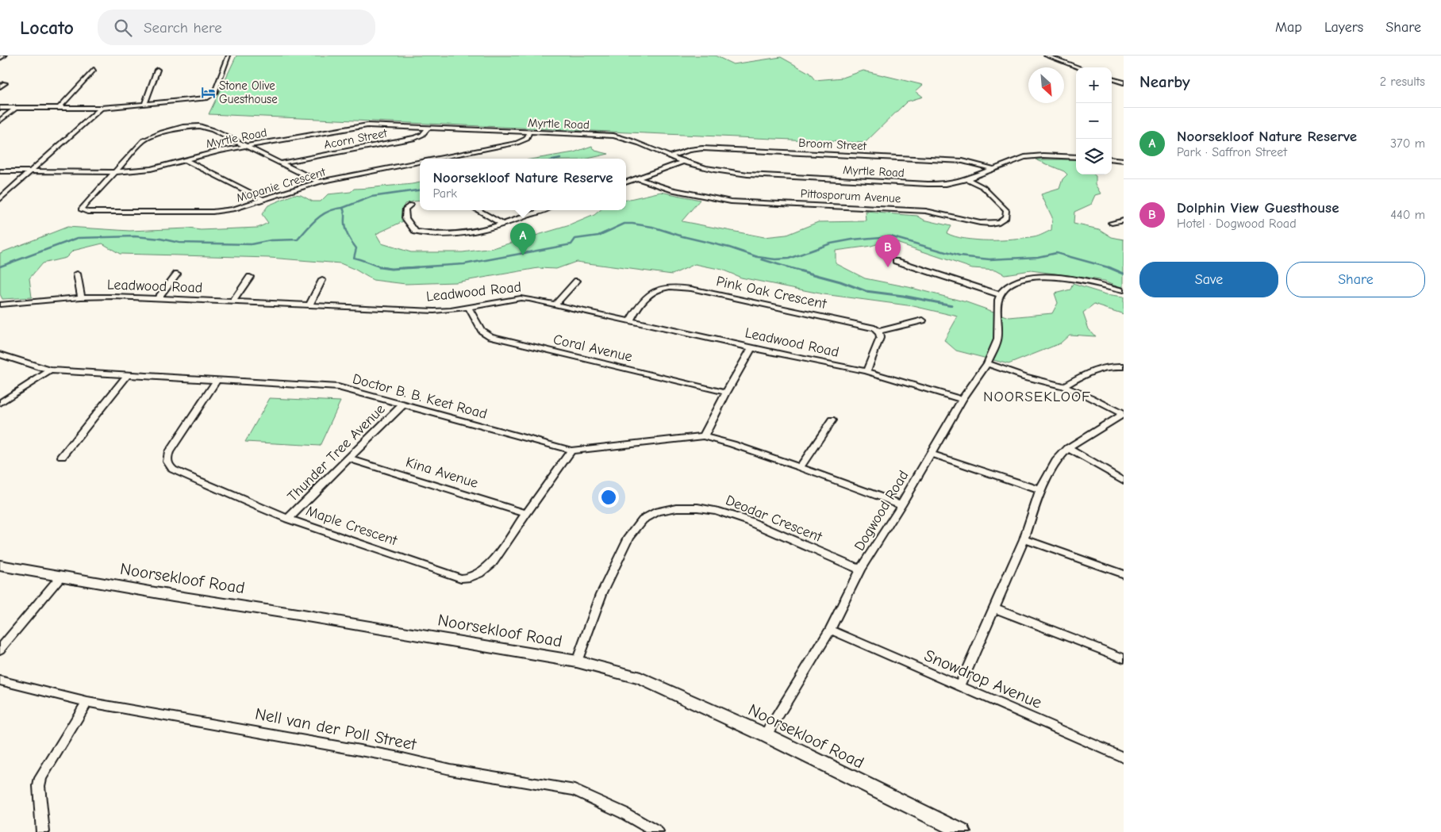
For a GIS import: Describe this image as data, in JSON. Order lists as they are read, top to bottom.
{
  "streets": {
    "street": [
      "Myrtle Road",
      "Acorn Street",
      "Broom Street",
      "Mopanie Crescent",
      "Pittosporum Avenue",
      "Leadwood Road",
      "Pink Oak Crescent",
      "Coral Avenue",
      "Doctor B. B. Keet Road",
      "Thunder Tree Avenue",
      "Kina Avenue",
      "Dogwood Road",
      "Deodar Crescent",
      "Maple Crescent",
      "Noorsekloof Road",
      "Snowdrop Avenue",
      "Nell van der Poll Street"
    ]
  },
  "crossings": [
    ["Myrtle Road", "Acorn Street"],
    ["Myrtle Road", "Broom Street"],
    ["Myrtle Road", "Mopanie Crescent"],
    ["Myrtle Road", "Pittosporum Avenue"],
    ["Leadwood Road", "Pink Oak Crescent"],
    ["Leadwood Road", "Coral Avenue"],
    ["Leadwood Road", "Dogwood Road"],
    ["Doctor B. B. Keet Road", "Thunder Tree Avenue"],
    ["Doctor B. B. Keet Road", "Maple Crescent"],
    ["Thunder Tree Avenue", "Kina Avenue"],
    ["Thunder Tree Avenue", "Maple Crescent"],
    ["Kina Avenue", "Maple Crescent"],
    ["Dogwood Road", "Deodar Crescent"],
    ["Dogwood Road", "Noorsekloof Road"],
    ["Dogwood Road", "Snowdrop Avenue"],
    ["Deodar Crescent", "Noorsekloof Road"]
  ],
  "districts": ["NOORSEKLOOF"],
  "places": {
    "hotel": ["Stone Olive Guesthouse"]
  },
  "north": "bottom right",
  "page": {
    "header": "Locato",
    "search": "Search here",
    "nav": ["Map", "Layers", "Share"],
    "heading": ["Nearby", "2 results"],
    "map_buttons": ["+", "−"],
    "list": [
      {
        "mark": "A",
        "name": "Noorsekloof Nature Reserve",
        "note": "Park · Saffron Street",
        "value": "370 m"
      },
      {
        "mark": "B",
        "name": "Dolphin View Guesthouse",
        "note": "Hotel · Dogwood Road",
        "value": "440 m"
      }
    ],
    "popup": ["Noorsekloof Nature Reserve", "Park"],
    "pins": ["A", "B"],
    "buttons": ["Save", "Share"]
  }
}
